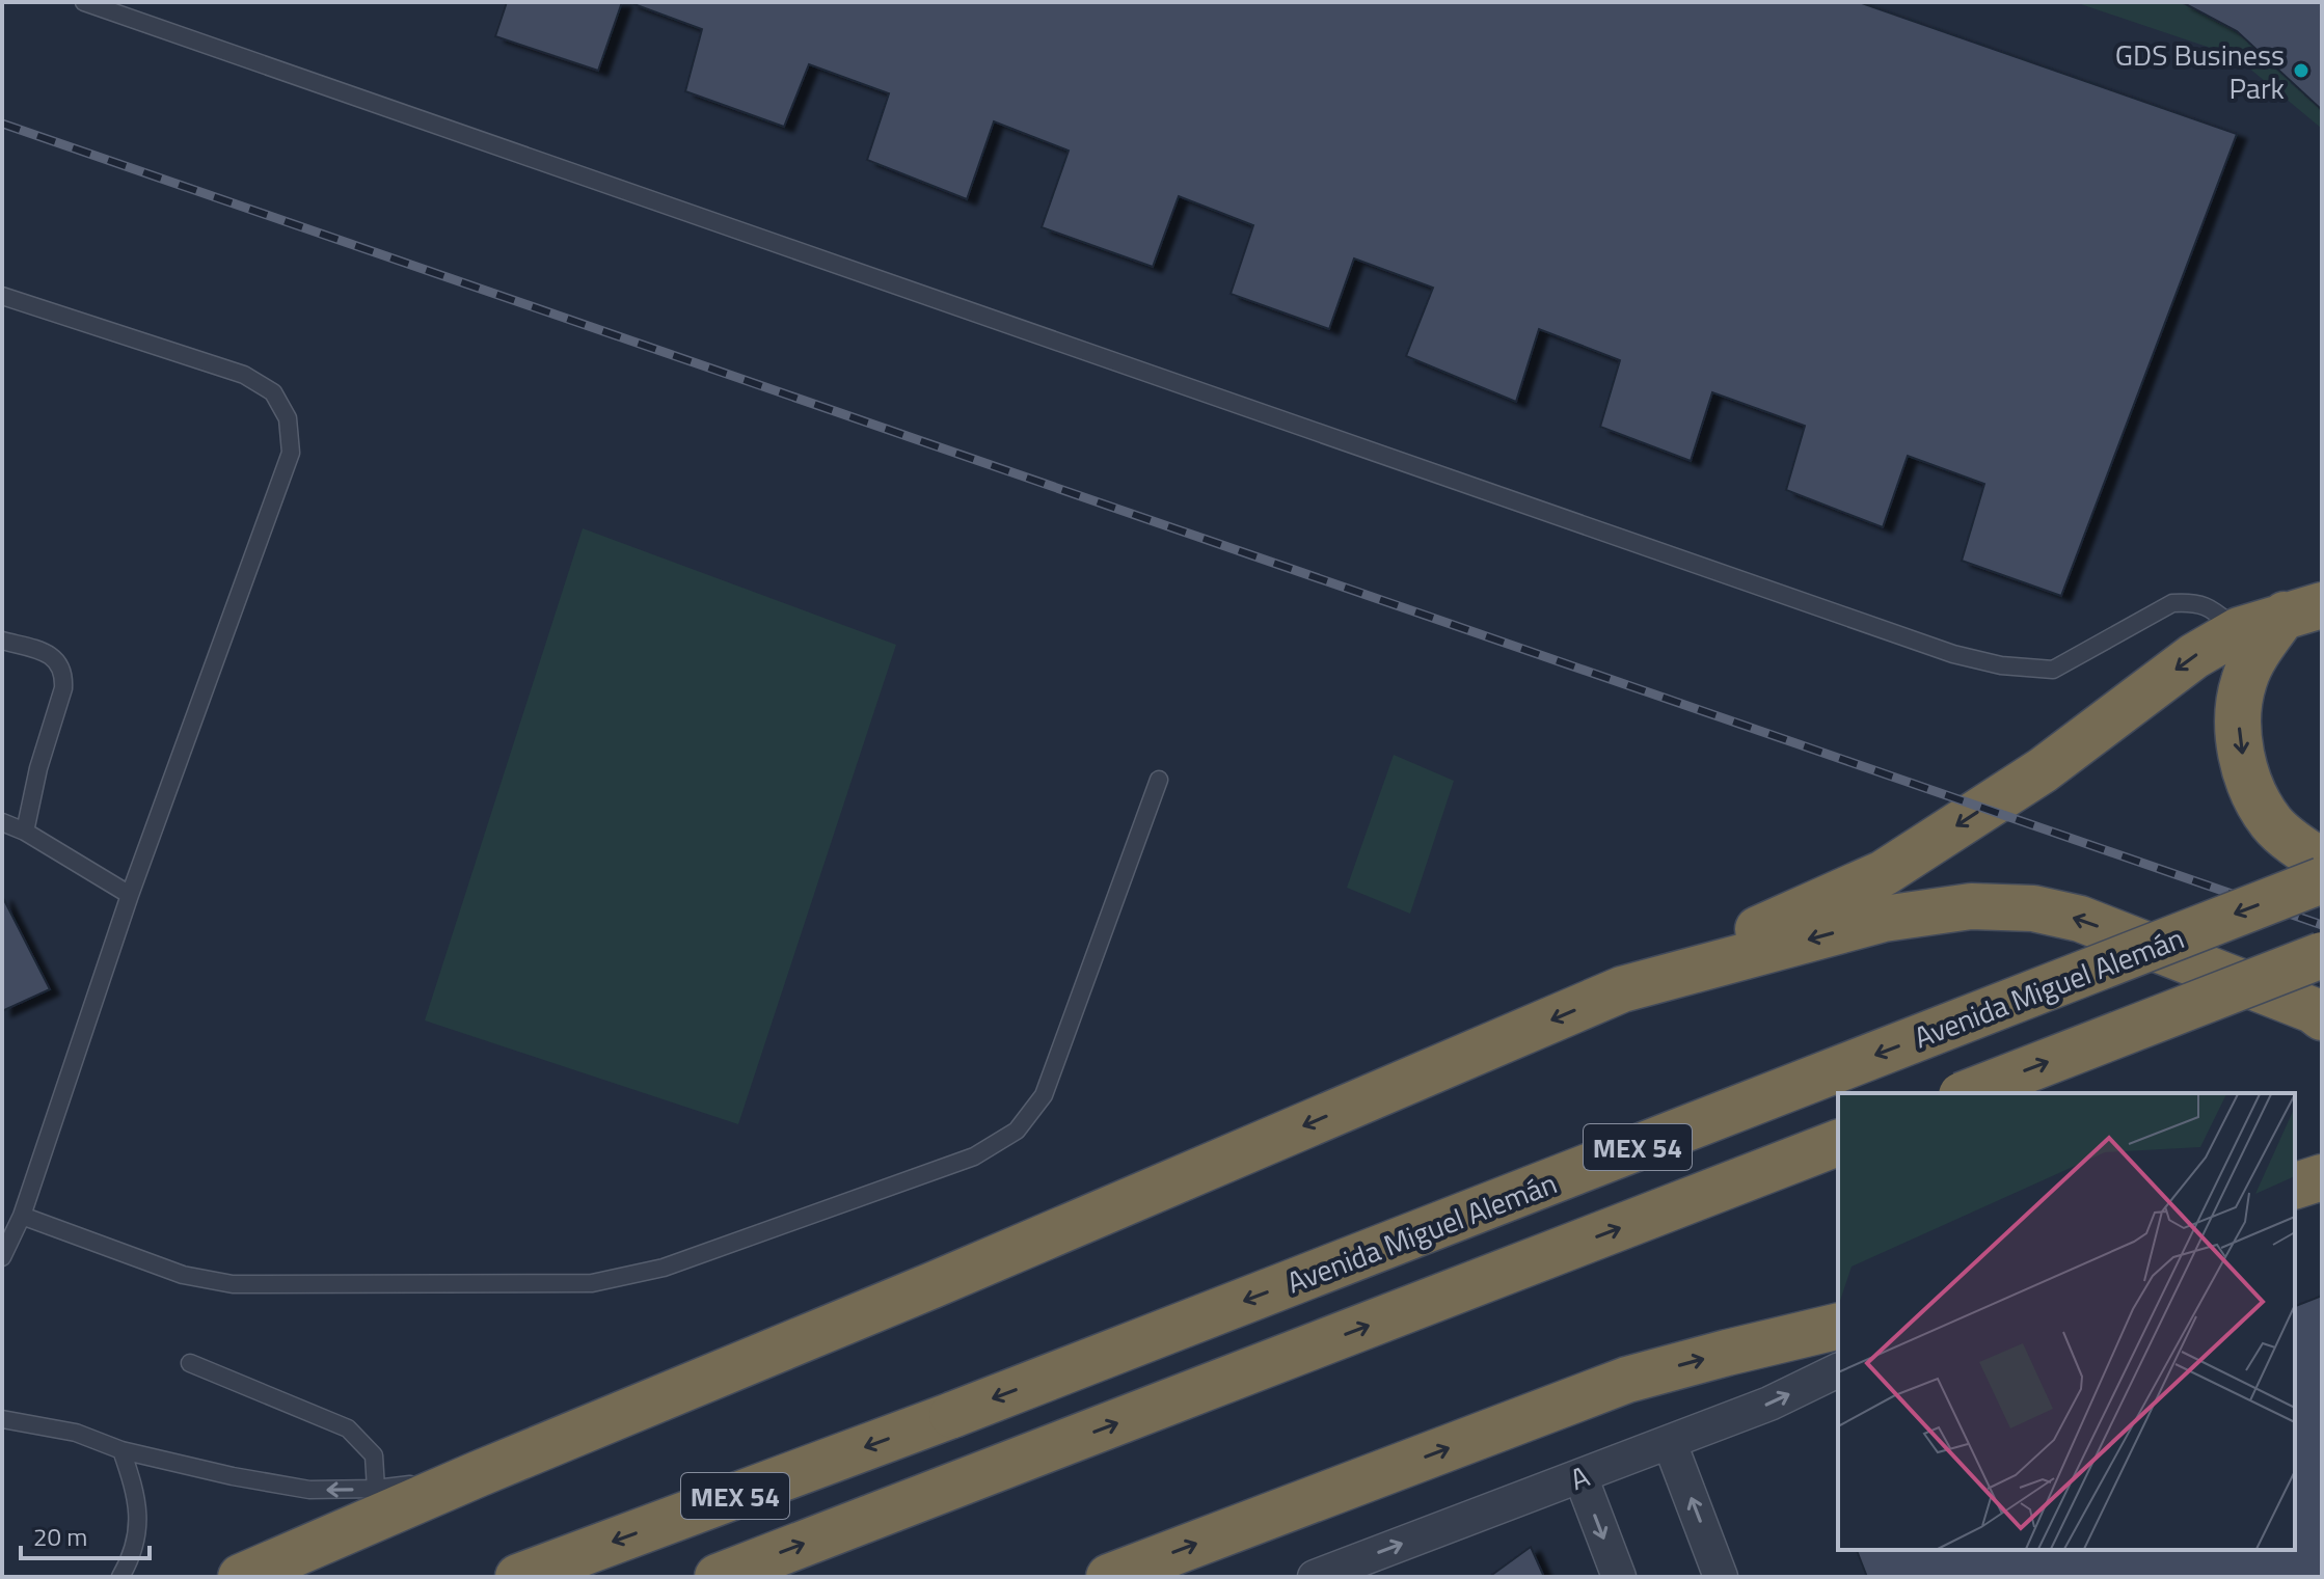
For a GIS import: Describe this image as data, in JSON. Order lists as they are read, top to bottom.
{
  "streets": {
    "highway": ["Avenida Miguel Alemán", "MEX 54"],
    "street": ["A"]
  },
  "one_way": ["A"],
  "places": ["GDS Business Park"],
  "scale_bar": "20 m"
}
